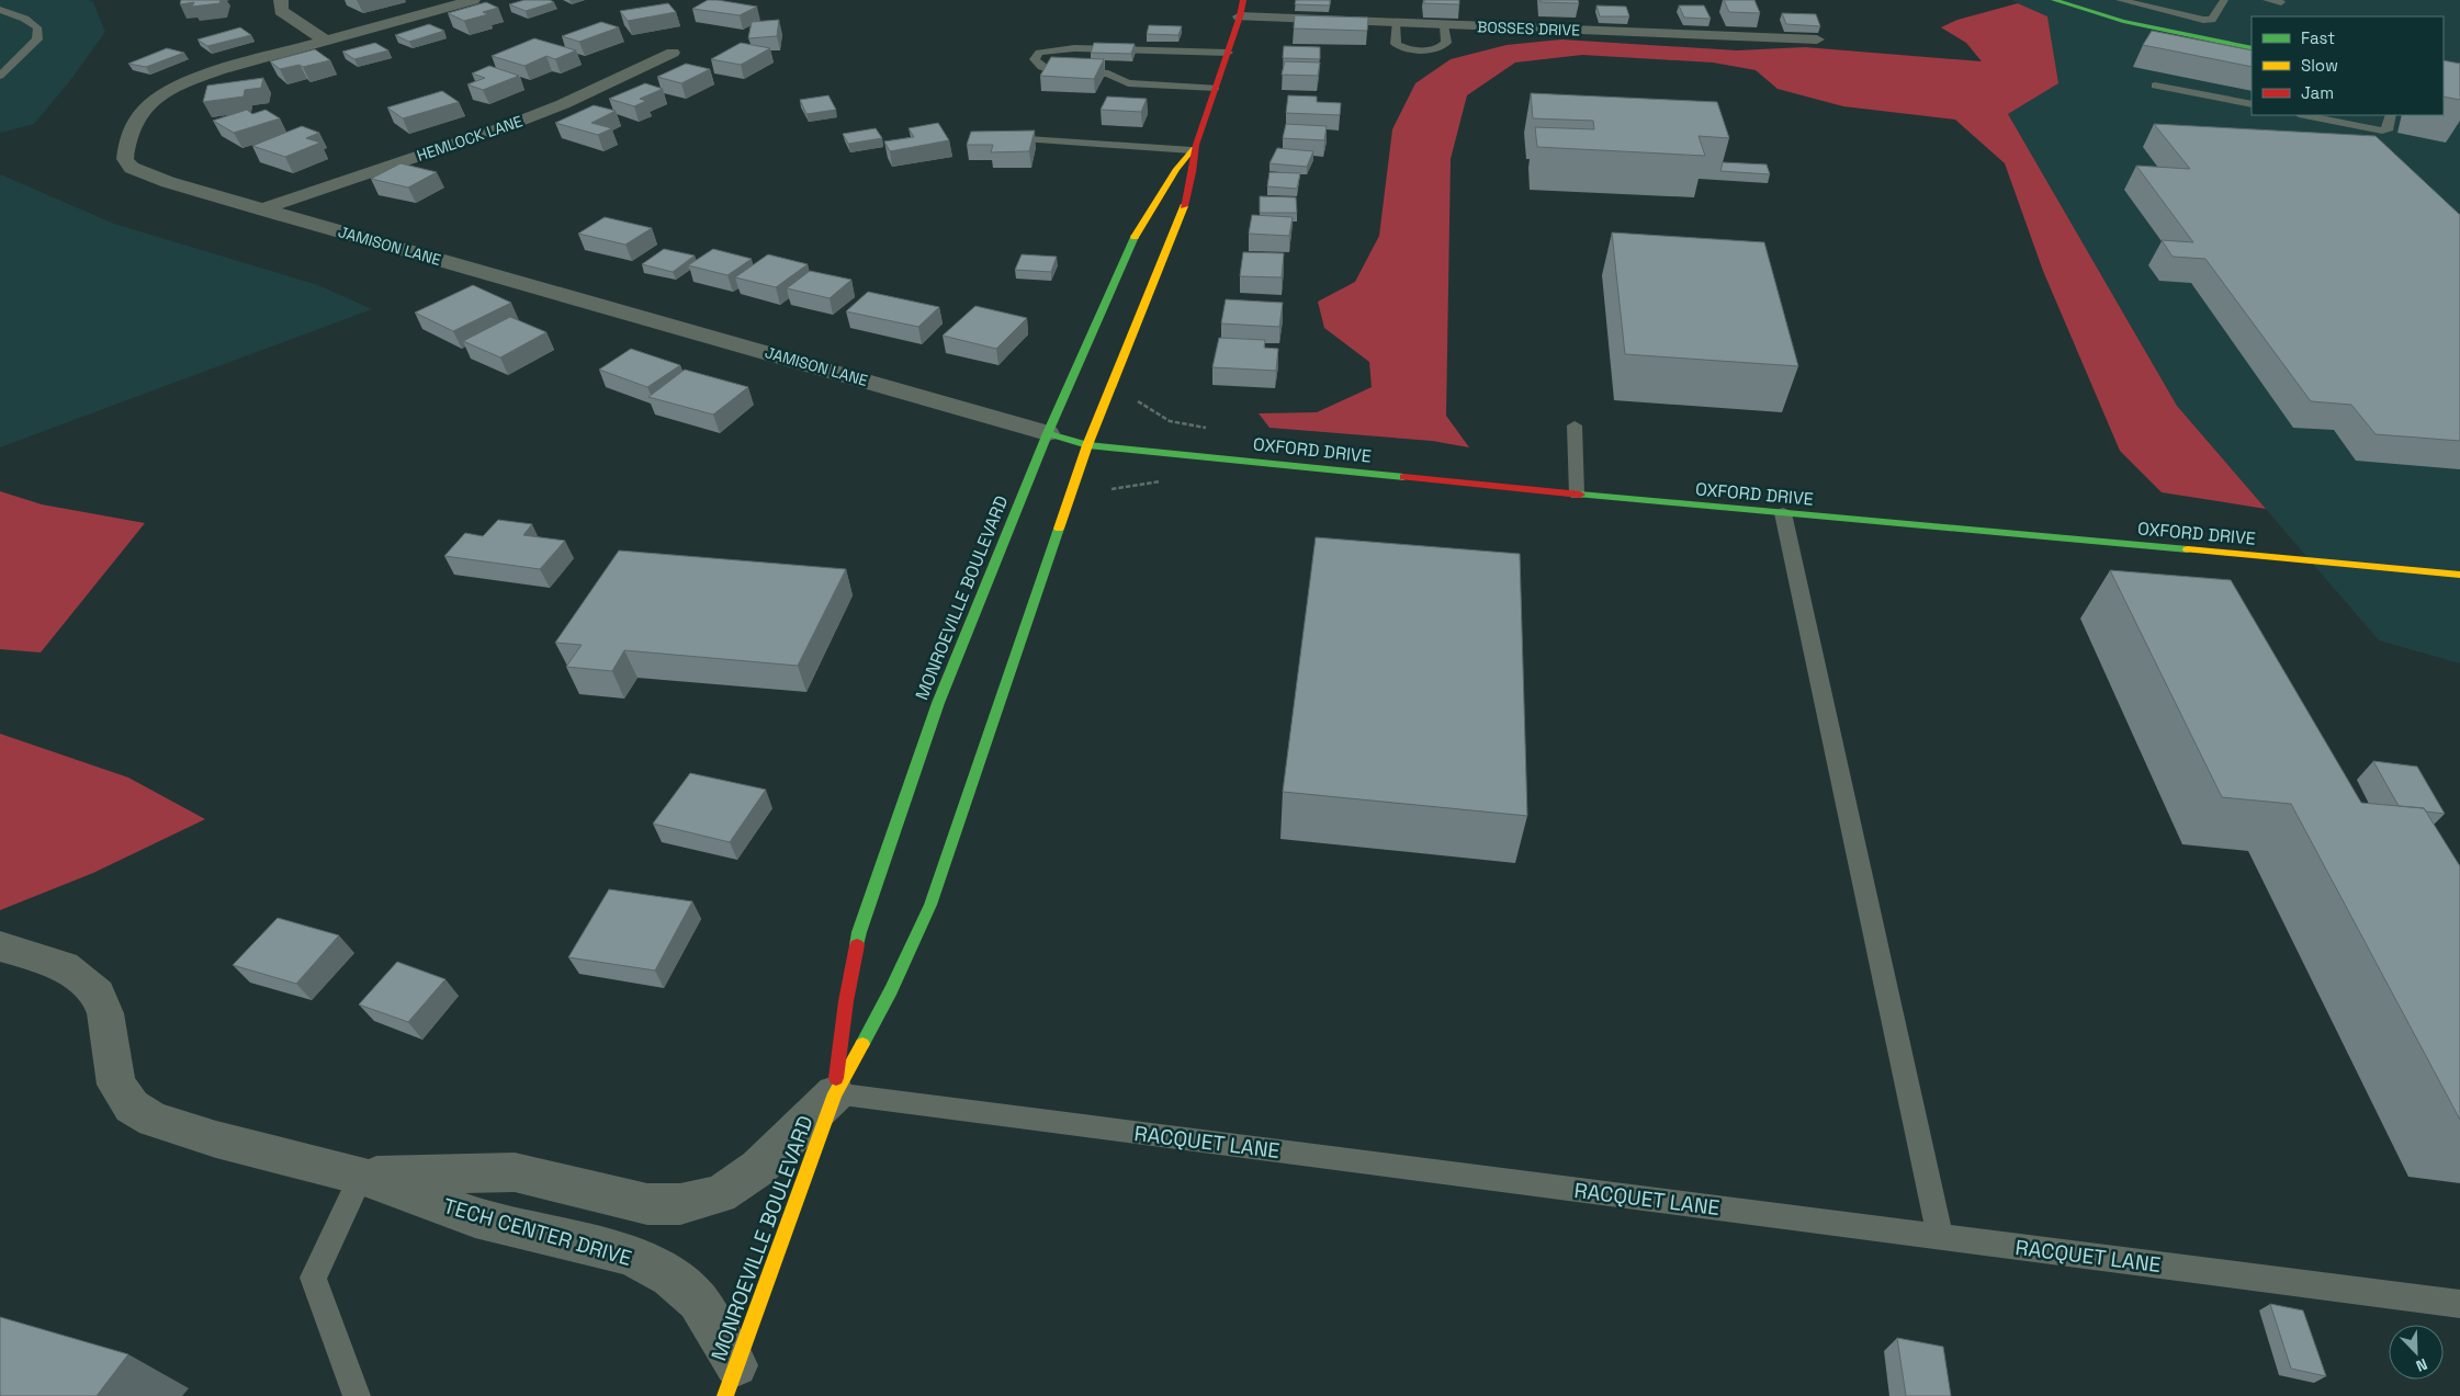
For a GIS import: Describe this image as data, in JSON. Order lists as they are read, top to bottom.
{
  "streets": {
    "main road": ["OXFORD DRIVE", "MONROEVILLE BOULEVARD"],
    "street": [
      "BOSSES DRIVE",
      "HEMLOCK LANE",
      "JAMISON LANE",
      "TECH CENTER DRIVE"
    ],
    "lane": ["RACQUET LANE"]
  },
  "crossings": [
    ["BOSSES DRIVE", "MONROEVILLE BOULEVARD"],
    ["HEMLOCK LANE", "JAMISON LANE"],
    ["JAMISON LANE", "OXFORD DRIVE"],
    ["JAMISON LANE", "MONROEVILLE BOULEVARD"],
    ["OXFORD DRIVE", "MONROEVILLE BOULEVARD"],
    ["MONROEVILLE BOULEVARD", "RACQUET LANE"],
    ["MONROEVILLE BOULEVARD", "TECH CENTER DRIVE"],
    ["RACQUET LANE", "TECH CENTER DRIVE"]
  ],
  "legend": ["Fast", "Slow", "Jam"],
  "north": "bottom right"
}
